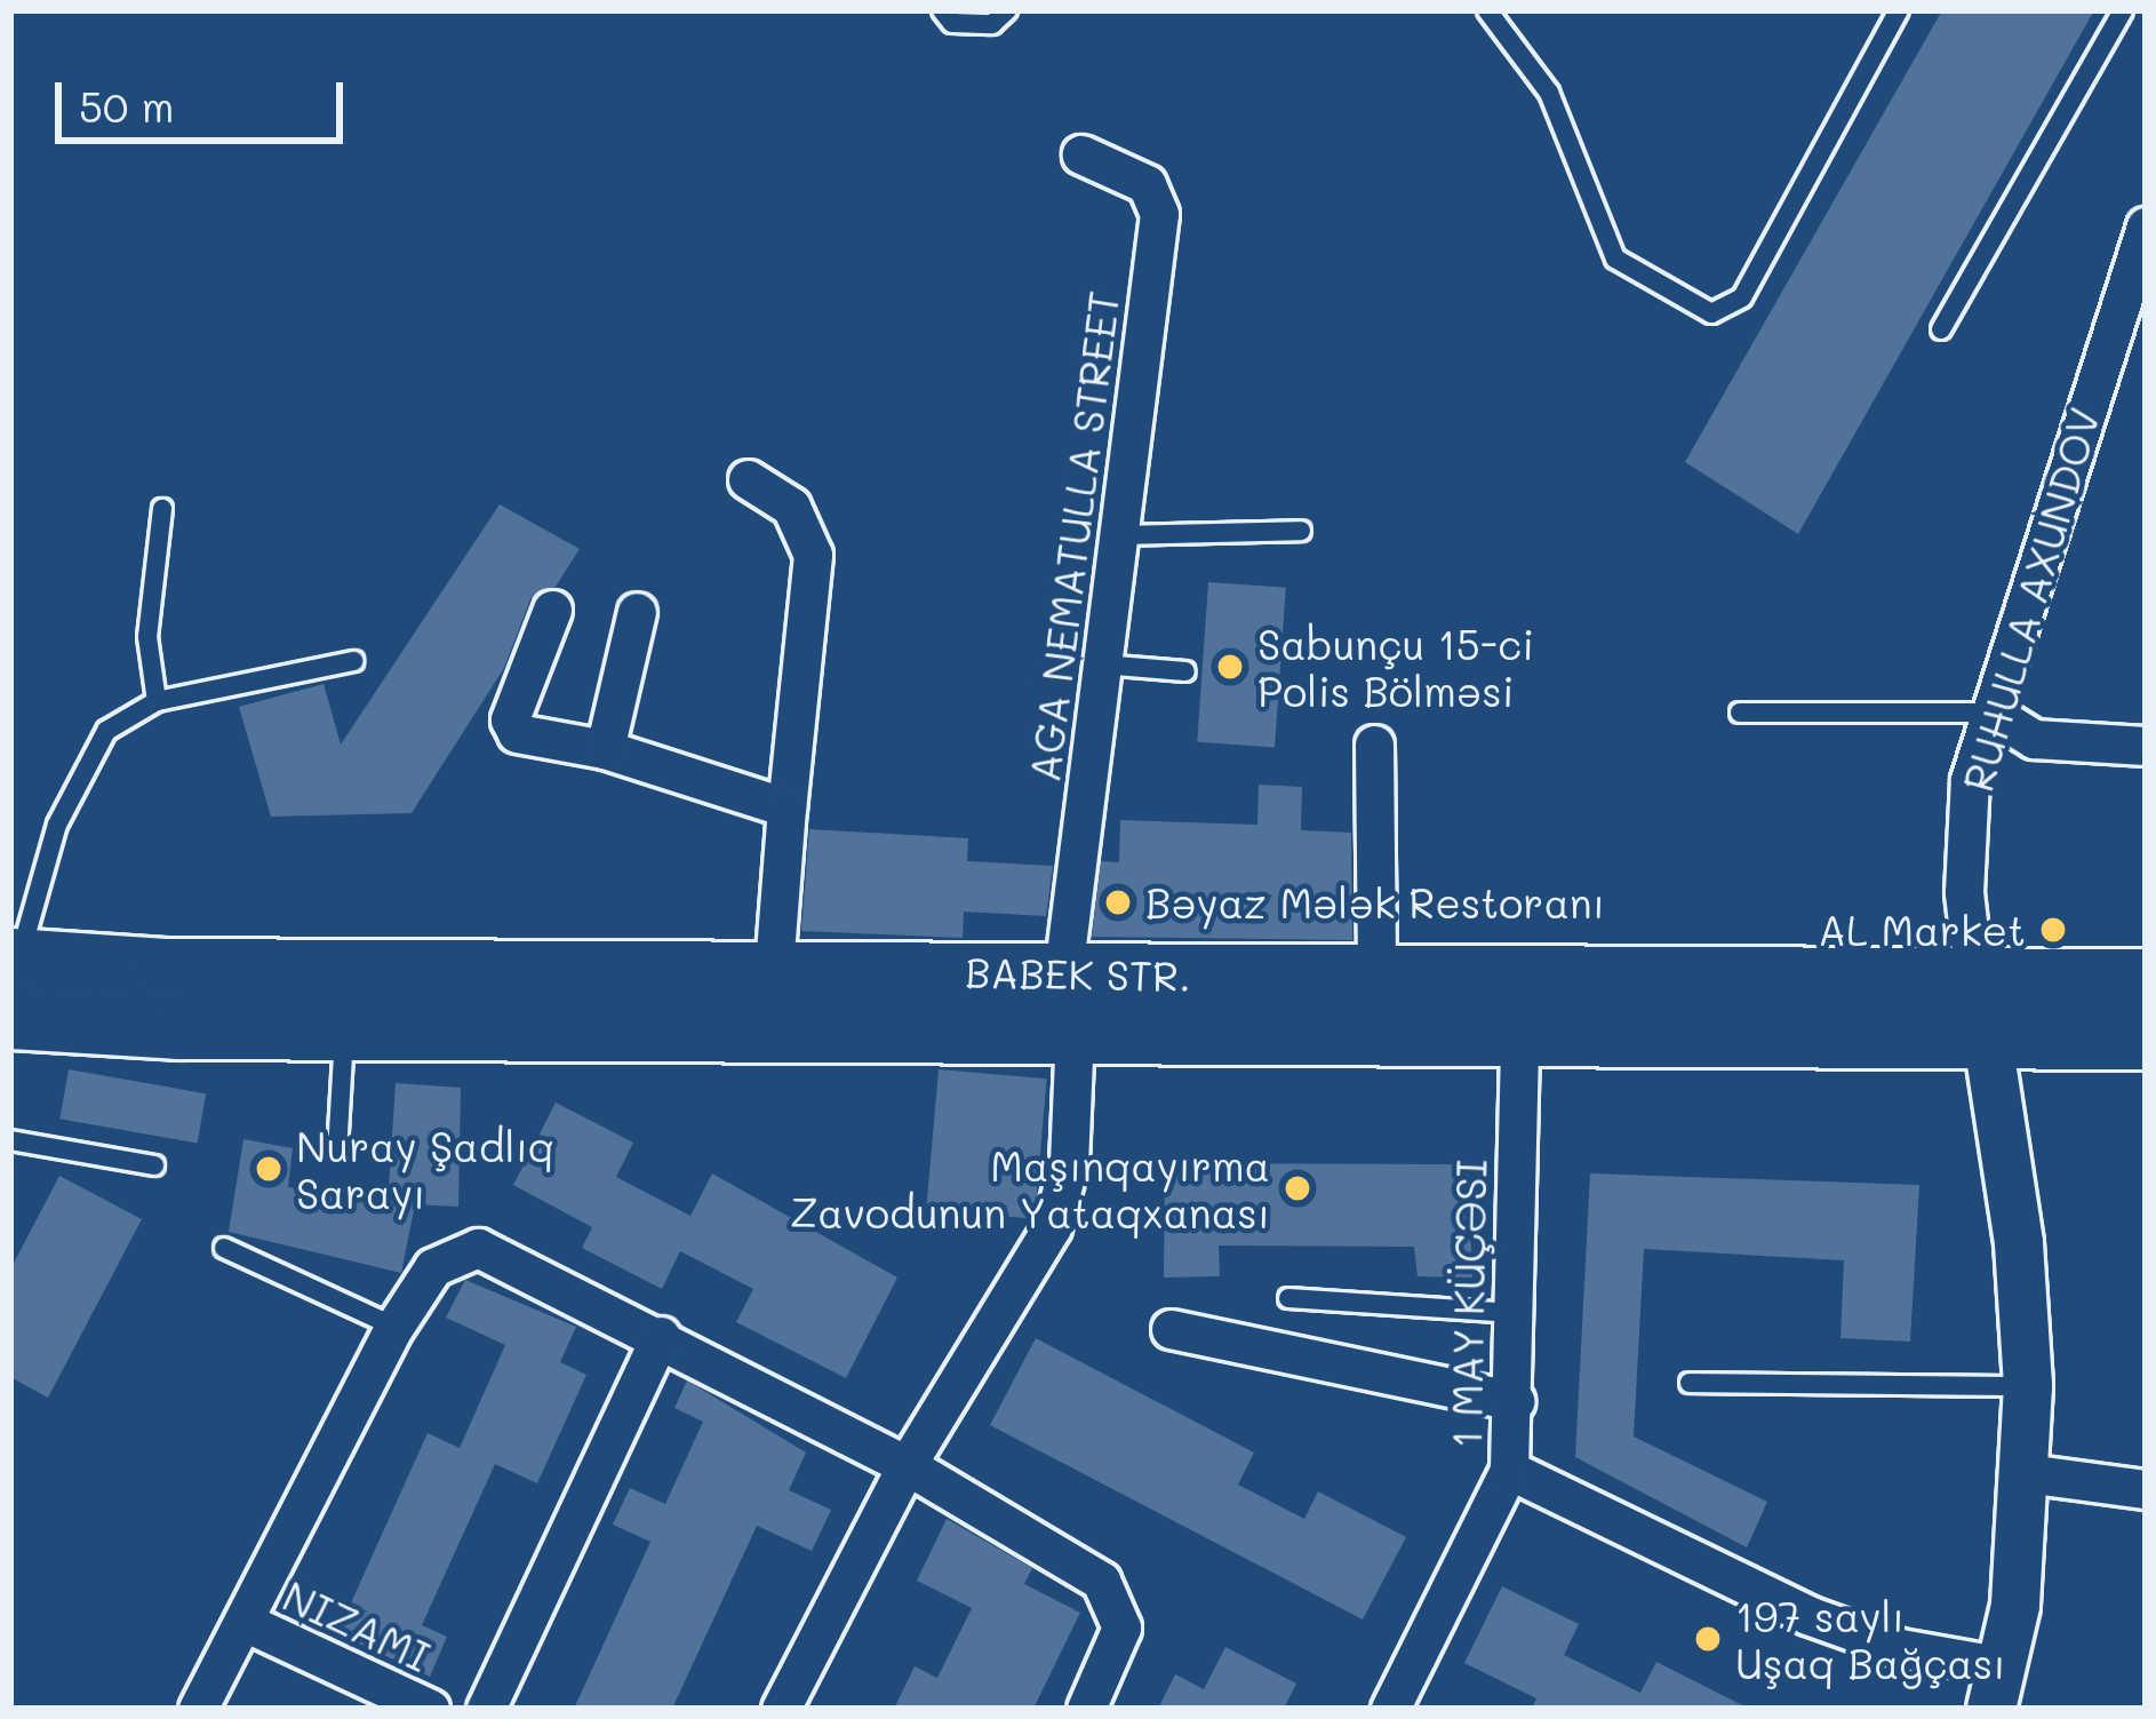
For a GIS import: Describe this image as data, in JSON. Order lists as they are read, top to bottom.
{
  "streets": {
    "main road": ["BABEK STR."],
    "street": [
      "AGA NEMATULLA STREET",
      "RUHULLA AXUNDOV",
      "1 MAY KÜÇƏSI",
      "NIZAMI"
    ]
  },
  "crossings": [
    ["AGA NEMATULLA STREET", "BABEK STR."],
    ["RUHULLA AXUNDOV", "BABEK STR."],
    ["BABEK STR.", "1 MAY KÜÇƏSI"]
  ],
  "places": [
    "Sabunçu 15-ci Polis Bölməsi",
    "Bəyaz Mələk Restoranı",
    "AL Market",
    "Nuray Şadlıq Sarayı",
    "Maşınqayırma Zavodunun Yataqxanası",
    "197 saylı Uşaq Bağçası"
  ],
  "scale_bar": "50 m"
}
